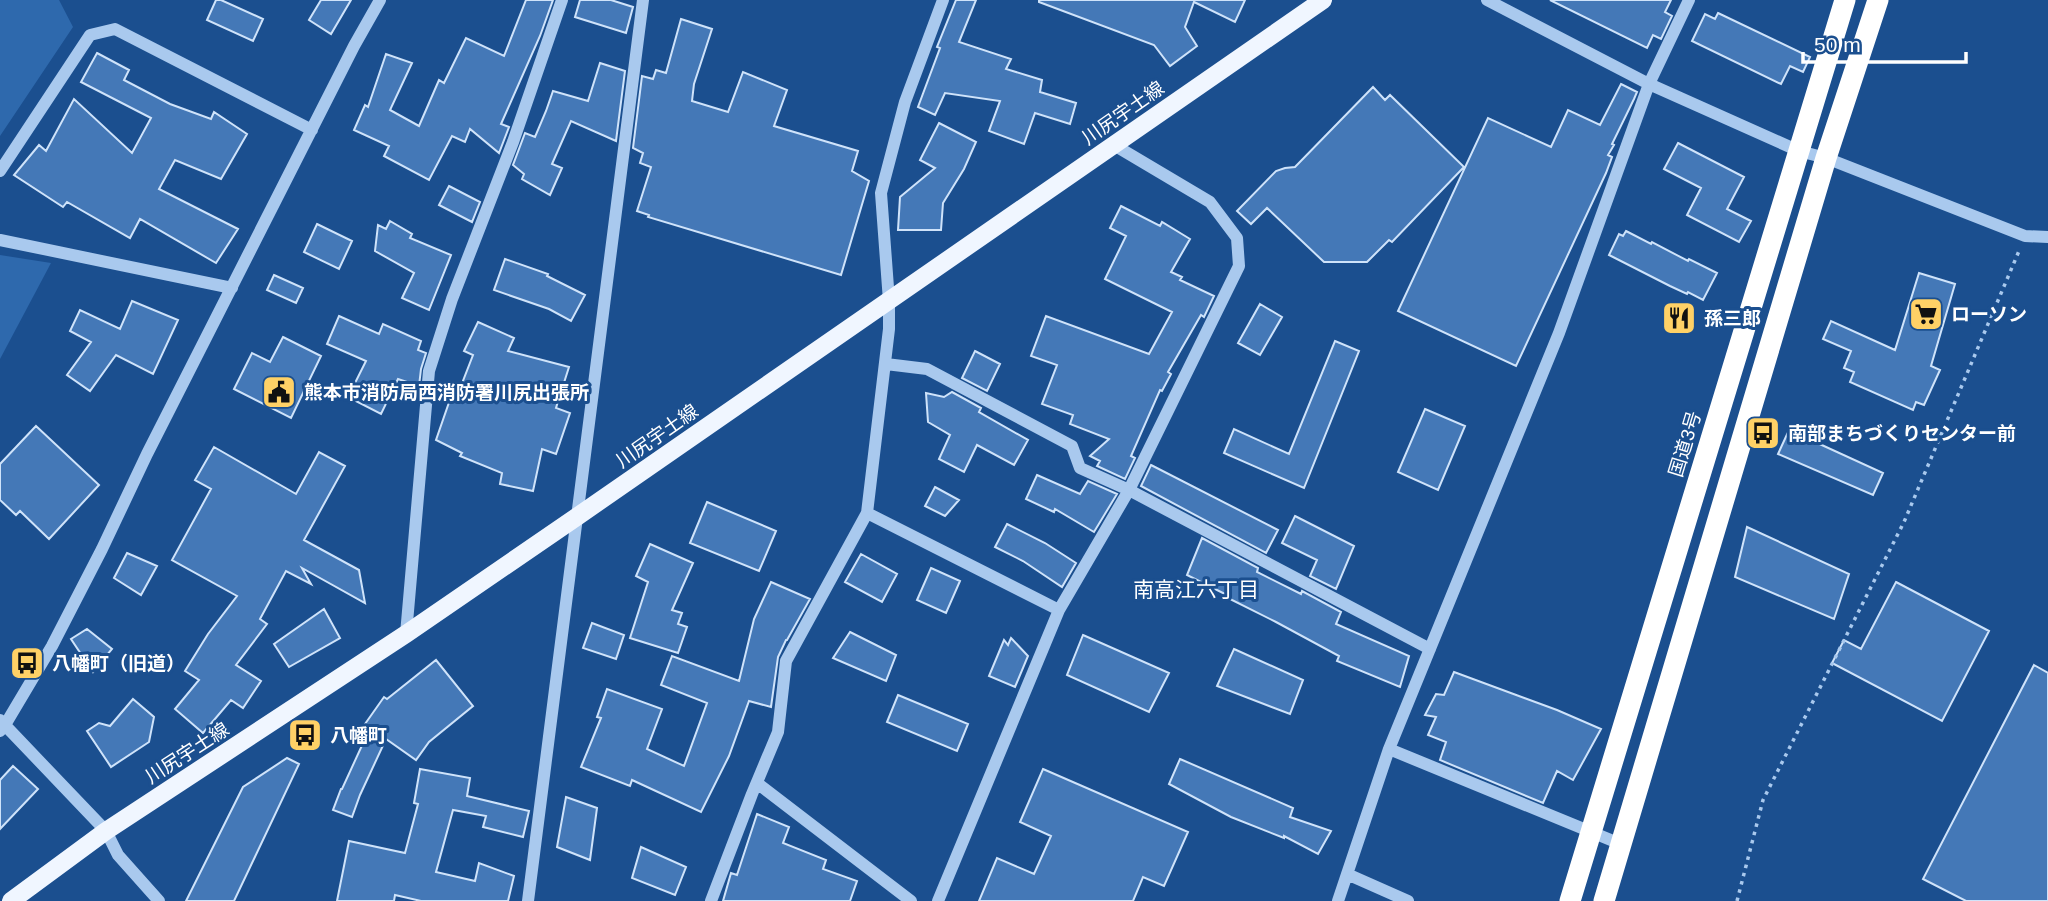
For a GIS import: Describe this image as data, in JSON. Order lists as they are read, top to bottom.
{
  "streets": {
    "highway": ["国道3号"],
    "main road": ["川尻宇土線"]
  },
  "districts": ["南高江六丁目"],
  "places": {
    "supermarket": ["ローソン"],
    "restaurant": ["孫三郎"],
    "public building": ["熊本市消防局西消防署川尻出張所"],
    "bus stop": ["南部まちづくりセンター前", "八幡町（旧道）", "八幡町"]
  },
  "scale_bar": "50 m"
}
